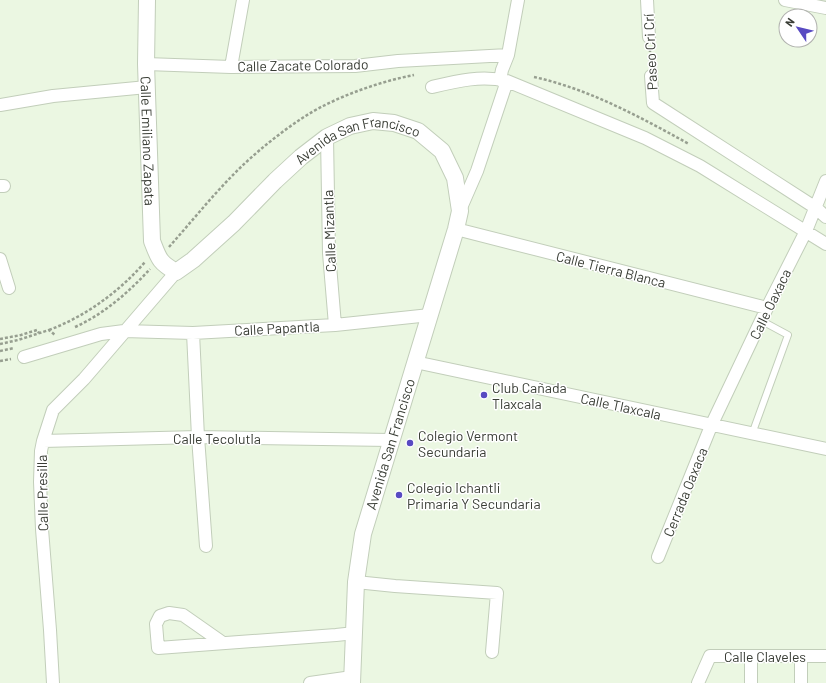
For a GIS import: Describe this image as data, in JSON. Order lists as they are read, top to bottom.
{
  "streets": {
    "street": [
      "Paseo Cri Crí",
      "Calle Zacate Colorado",
      "Calle Emiliano Zapata",
      "Avenida San Francisco",
      "Calle Mizantla",
      "Calle Tierra Blanca",
      "Calle Oaxaca",
      "Calle Papantla",
      "Calle Tlaxcala",
      "Calle Tecolutla",
      "Cerrada Oaxaca",
      "Calle Presilla",
      "Calle Claveles"
    ]
  },
  "crossings": [
    ["Paseo Cri Crí", "Calle Oaxaca"],
    ["Calle Zacate Colorado", "Calle Emiliano Zapata"],
    ["Calle Zacate Colorado", "Avenida San Francisco"],
    ["Calle Emiliano Zapata", "Avenida San Francisco"],
    ["Calle Emiliano Zapata", "Calle Presilla"],
    ["Avenida San Francisco", "Calle Mizantla"],
    ["Avenida San Francisco", "Calle Tierra Blanca"],
    ["Avenida San Francisco", "Calle Papantla"],
    ["Avenida San Francisco", "Calle Tlaxcala"],
    ["Avenida San Francisco", "Calle Tecolutla"],
    ["Avenida San Francisco", "Calle Presilla"],
    ["Calle Mizantla", "Calle Papantla"],
    ["Calle Tierra Blanca", "Calle Oaxaca"],
    ["Calle Oaxaca", "Calle Tlaxcala"],
    ["Calle Oaxaca", "Cerrada Oaxaca"],
    ["Calle Papantla", "Calle Presilla"],
    ["Calle Tlaxcala", "Cerrada Oaxaca"],
    ["Calle Tecolutla", "Calle Presilla"]
  ],
  "places": ["Club Cañada Tlaxcala", "Colegio Vermont Secundaria", "Colegio Ichantli Primaria Y Secundaria"],
  "north": "top left"
}
